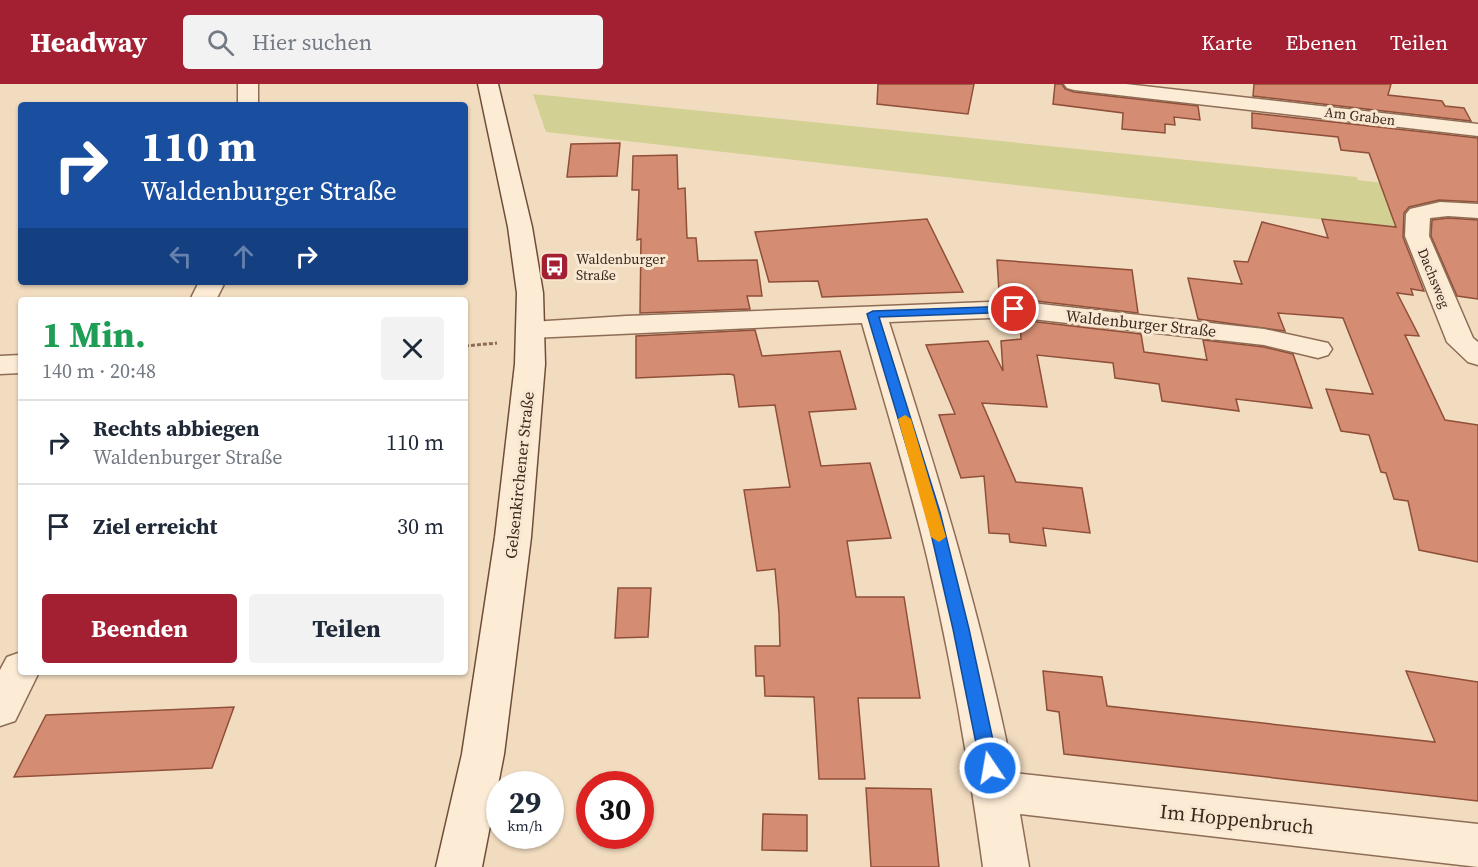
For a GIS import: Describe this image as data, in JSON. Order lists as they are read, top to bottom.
{
  "streets": {
    "street": [
      "Am Graben",
      "Dachsweg",
      "Waldenburger Straße",
      "Gelsenkirchener Straße",
      "Im Hoppenbruch"
    ]
  },
  "crossings": [
    ["Waldenburger Straße", "Gelsenkirchener Straße"]
  ],
  "places": {
    "bus stop": ["Waldenburger Straße"]
  },
  "page": {
    "header": "Headway",
    "search": "Hier suchen",
    "nav": ["Karte", "Ebenen", "Teilen"],
    "turn": ["110 m", "Waldenburger Straße"],
    "heading": ["1 Min.", "140 m · 20:48"],
    "list": [
      {
        "name": "Rechts abbiegen",
        "note": "Waldenburger Straße",
        "value": "110 m"
      },
      {
        "name": "Ziel erreicht",
        "value": "30 m"
      }
    ],
    "buttons": ["Beenden", "Teilen"],
    "speed": "29 km/h",
    "limit": "30"
  }
}
